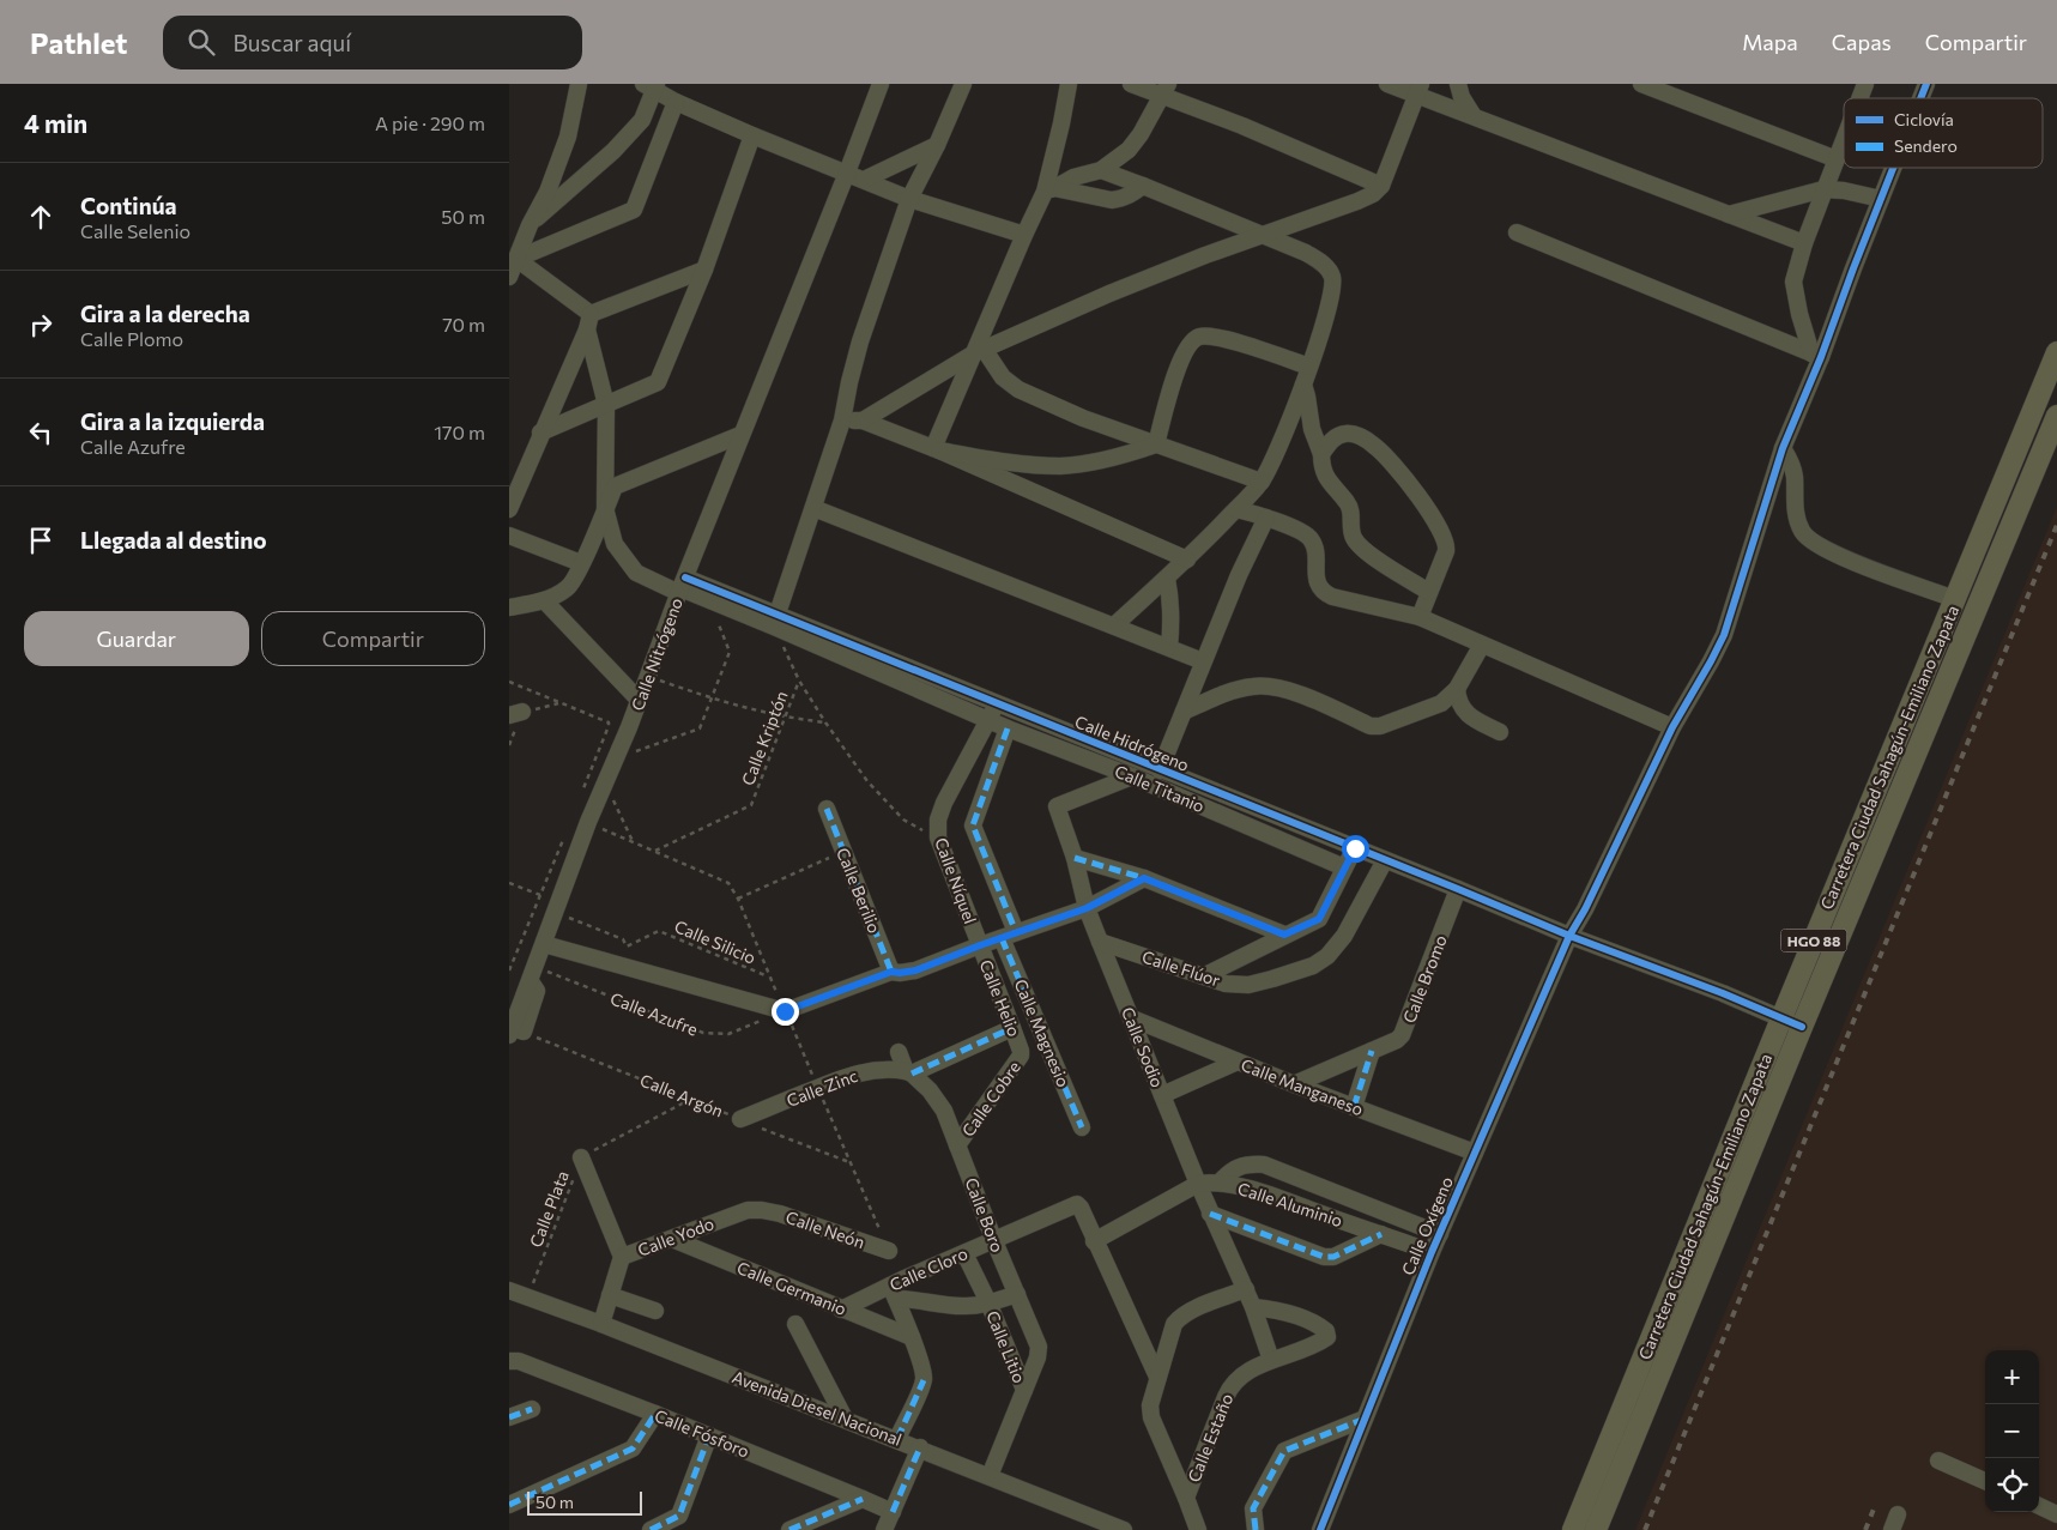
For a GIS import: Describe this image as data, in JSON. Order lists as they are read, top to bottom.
{
  "streets": {
    "main road": ["Carretera Ciudad Sahagún-Emiliano Zapata", "HGO 88"],
    "street": [
      "Calle Nitrógeno",
      "Calle Hidrógeno",
      "Calle Titanio",
      "Calle Níquel",
      "Calle Berilio",
      "Calle Flúor",
      "Calle Bromo",
      "Calle Helio",
      "Calle Magnesio",
      "Calle Sodio",
      "Calle Manganeso",
      "Calle Zinc",
      "Calle Cobre",
      "Calle Aluminio",
      "Calle Boro",
      "Calle Oxígeno",
      "Calle Neón",
      "Calle Yodo",
      "Calle Cloro",
      "Calle Germanio",
      "Calle Litio",
      "Avenida Diesel Nacional",
      "Calle Fósforo",
      "Calle Estaño"
    ],
    "path": [
      "Calle Kriptón",
      "Calle Silicio",
      "Calle Azufre",
      "Calle Argón",
      "Calle Plata"
    ]
  },
  "crossings": [
    ["Calle Nitrógeno", "Calle Hidrógeno"],
    ["Calle Nitrógeno", "Calle Silicio"],
    ["Calle Nitrógeno", "Calle Azufre"],
    ["Calle Nitrógeno", "Calle Argón"],
    ["Calle Hidrógeno", "Carretera Ciudad Sahagún-Emiliano Zapata"],
    ["Calle Hidrógeno", "Calle Níquel"],
    ["Calle Hidrógeno", "Calle Flúor"],
    ["Calle Hidrógeno", "Calle Bromo"],
    ["Calle Hidrógeno", "Calle Oxígeno"],
    ["Calle Titanio", "Calle Níquel"],
    ["Calle Titanio", "Calle Magnesio"],
    ["Calle Titanio", "Calle Sodio"],
    ["Calle Níquel", "Calle Helio"],
    ["Calle Flúor", "Calle Sodio"],
    ["Calle Bromo", "Calle Manganeso"],
    ["Calle Helio", "Calle Zinc"],
    ["Calle Helio", "Calle Cobre"],
    ["Calle Sodio", "Calle Manganeso"],
    ["Calle Sodio", "Calle Aluminio"],
    ["Calle Sodio", "Calle Estaño"],
    ["Calle Manganeso", "Calle Oxígeno"],
    ["Calle Zinc", "Calle Argón"],
    ["Calle Zinc", "Calle Boro"],
    ["Calle Argón", "Calle Plata"],
    ["Calle Cobre", "Calle Boro"],
    ["Calle Aluminio", "Calle Oxígeno"],
    ["Calle Boro", "Calle Cloro"],
    ["Calle Boro", "Calle Litio"],
    ["Calle Neón", "Calle Yodo"],
    ["Calle Yodo", "Calle Germanio"],
    ["Calle Yodo", "Avenida Diesel Nacional"],
    ["Calle Cloro", "Calle Germanio"],
    ["Calle Cloro", "Calle Litio"],
    ["Calle Litio", "Avenida Diesel Nacional"]
  ],
  "legend": ["Ciclovía", "Sendero"],
  "scale_bar": "50 m",
  "page": {
    "header": "Pathlet",
    "search": "Buscar aquí",
    "nav": ["Mapa", "Capas", "Compartir"],
    "heading": ["4 min", "A pie · 290 m"],
    "list": [
      ["Continúa", "Calle Selenio", "50 m"],
      ["Gira a la derecha", "Calle Plomo", "70 m"],
      ["Gira a la izquierda", "Calle Azufre", "170 m"],
      "Llegada al destino"
    ],
    "buttons": ["Guardar", "Compartir"],
    "map_buttons": ["+", "−"],
    "scale": "50 m"
  }
}
